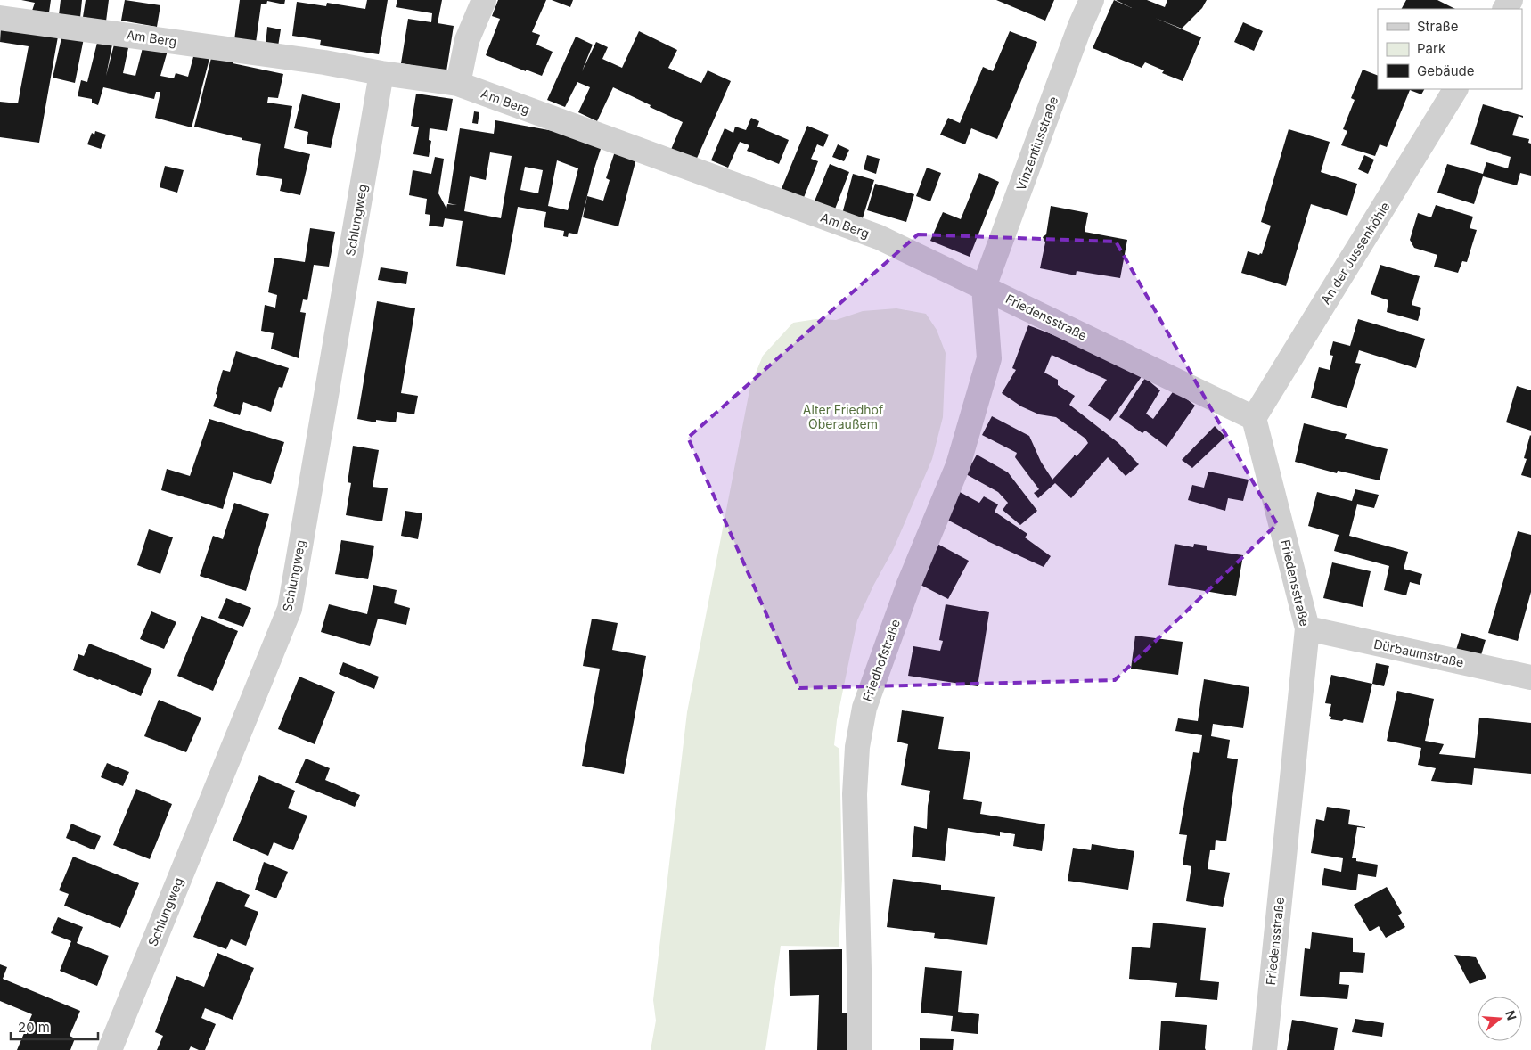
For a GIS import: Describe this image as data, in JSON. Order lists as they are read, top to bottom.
{
  "streets": {
    "street": [
      "Am Berg",
      "Vinzentiusstraße",
      "Schlungweg",
      "An der Jussenhöhle",
      "Friedensstraße",
      "Dürbaumstraße",
      "Friedhofstraße"
    ]
  },
  "crossings": [
    ["Am Berg", "Vinzentiusstraße"],
    ["Am Berg", "Schlungweg"],
    ["Am Berg", "Friedensstraße"],
    ["Am Berg", "Friedhofstraße"],
    ["Vinzentiusstraße", "Friedensstraße"],
    ["Vinzentiusstraße", "Friedhofstraße"],
    ["An der Jussenhöhle", "Friedensstraße"],
    ["Friedensstraße", "Dürbaumstraße"],
    ["Friedensstraße", "Friedhofstraße"]
  ],
  "parks": ["Alter Friedhof Oberaußem"],
  "legend": ["Straße", "Park", "Gebäude"],
  "scale_bar": "20 m",
  "north": "right"
}
